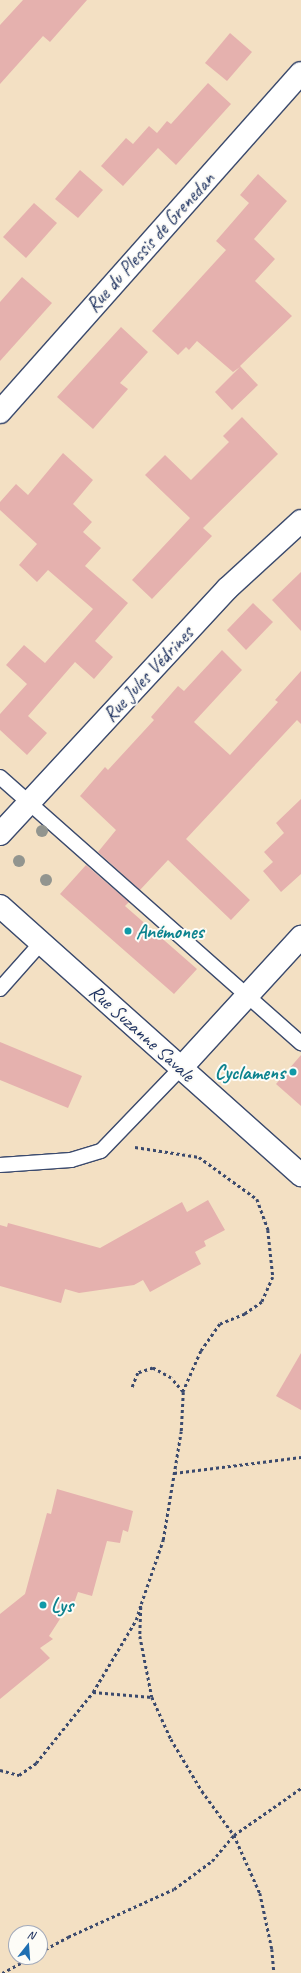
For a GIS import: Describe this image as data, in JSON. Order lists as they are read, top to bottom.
{
  "streets": {
    "street": ["Rue du Plessis de Grenedan", "Rue Jules Védrines", "Rue Suzanne Savale"]
  },
  "places": ["Anémones", "Cyclamens", "Lys"],
  "north": "top"
}
